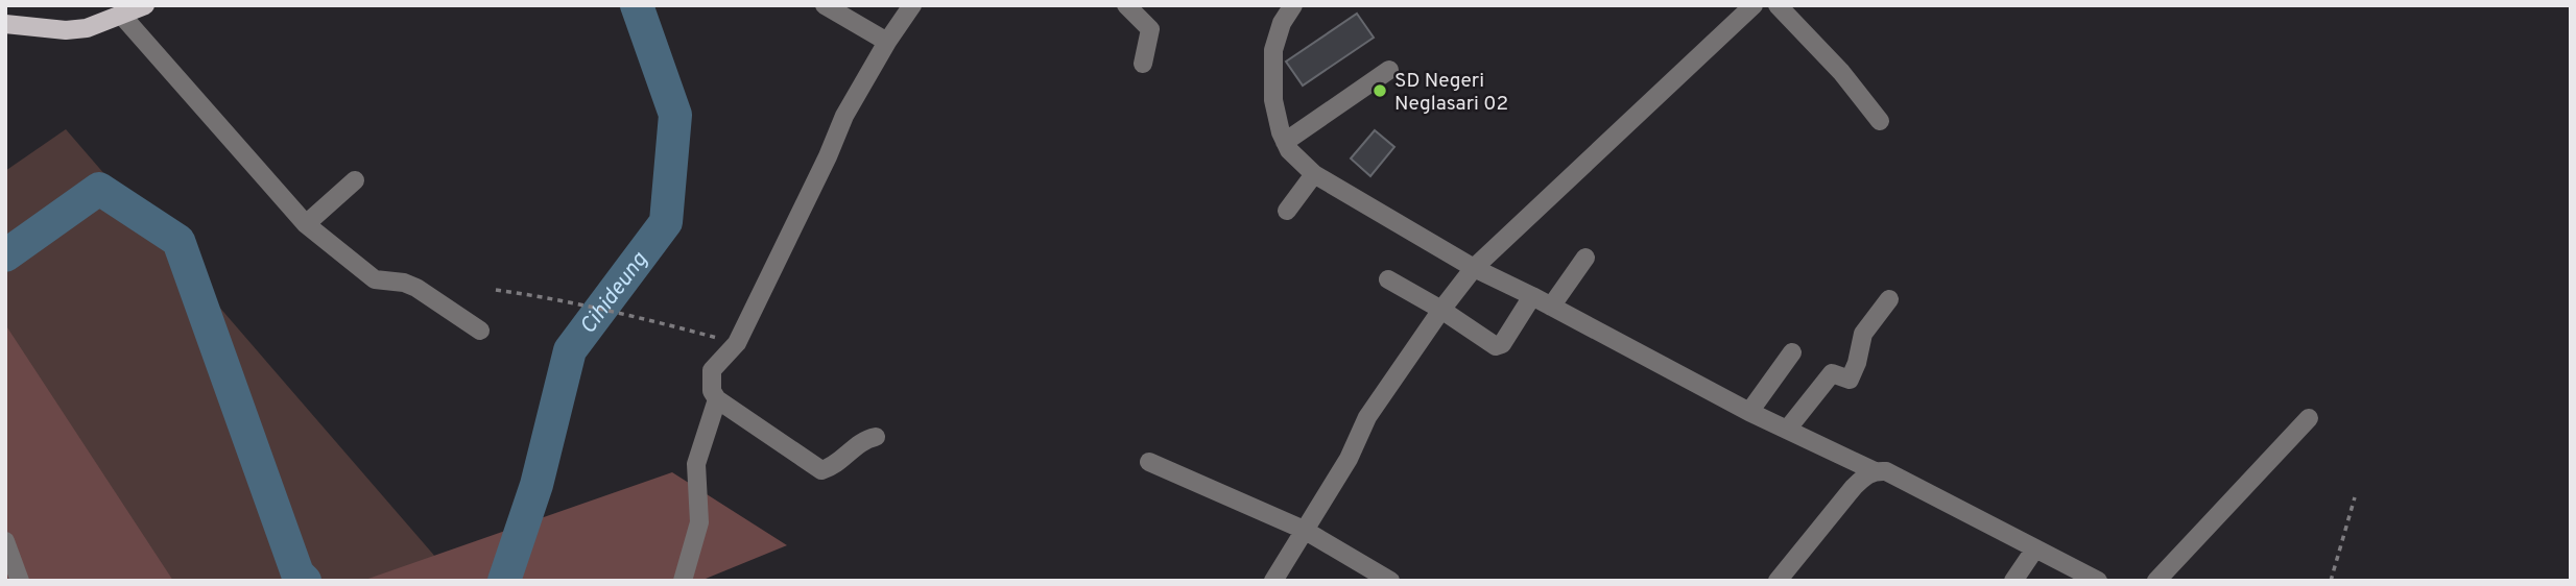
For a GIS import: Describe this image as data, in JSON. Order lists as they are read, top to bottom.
{
  "water": ["Cihideung"],
  "places": ["SD Negeri Neglasari 02"]
}
